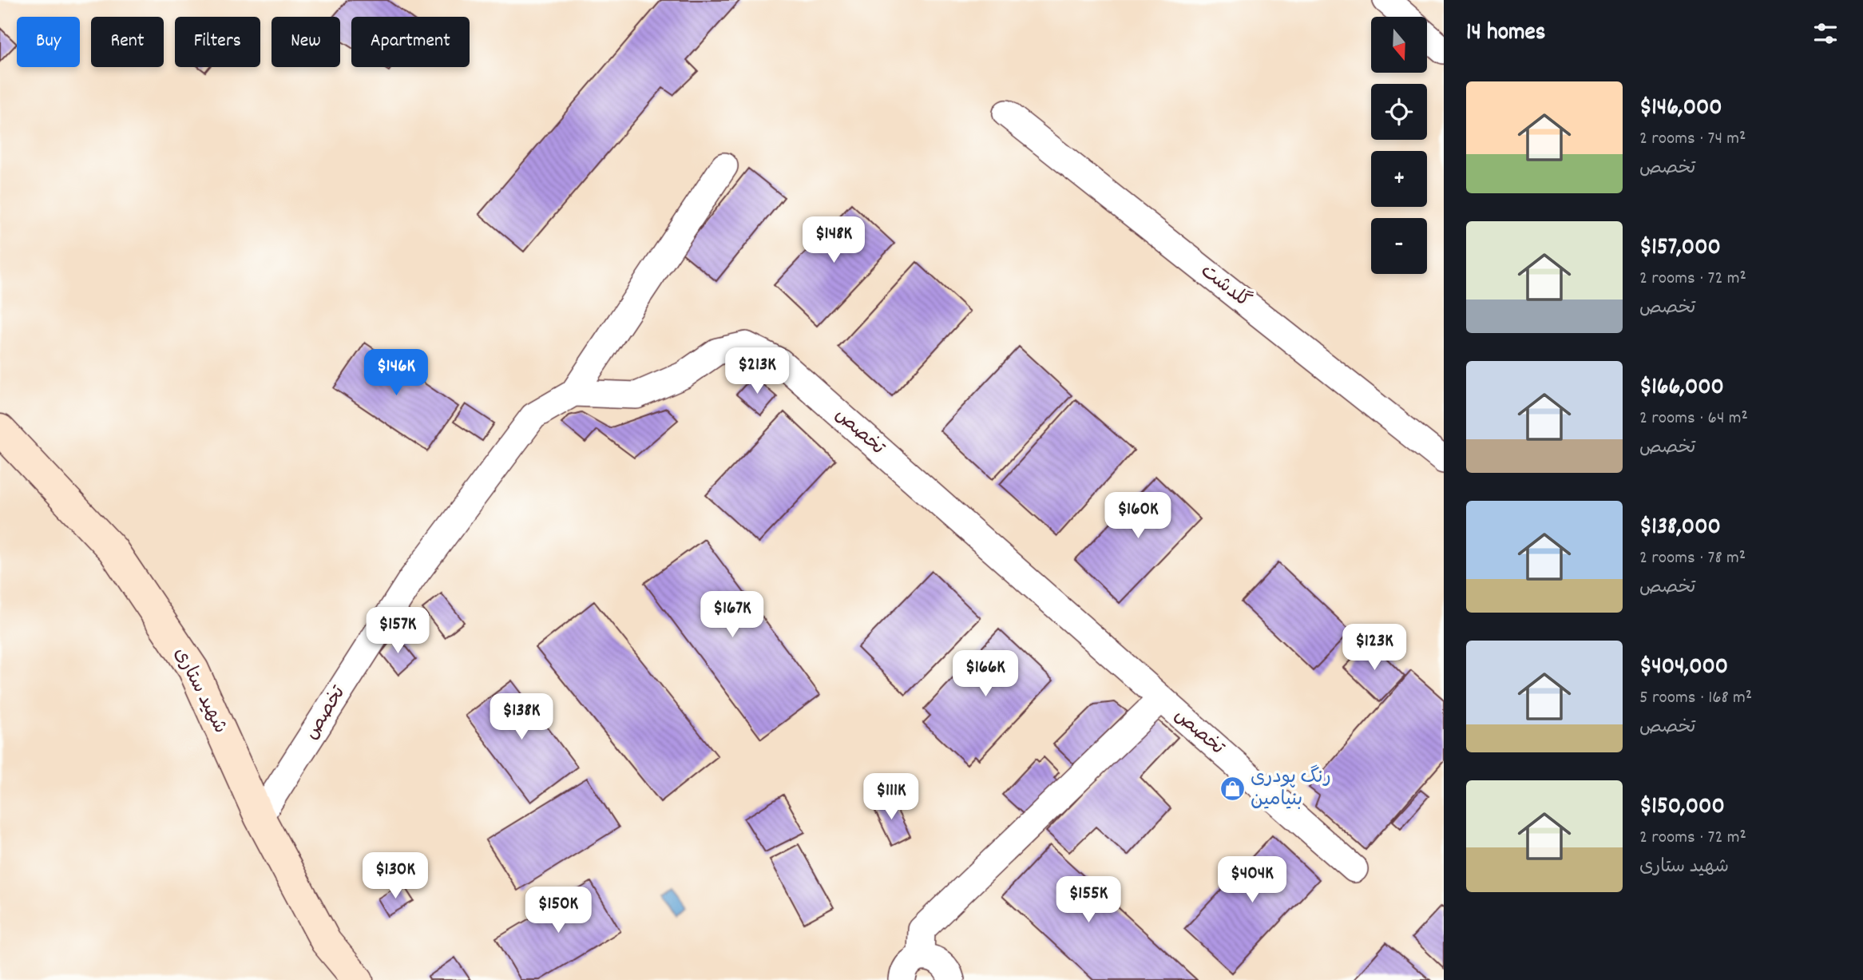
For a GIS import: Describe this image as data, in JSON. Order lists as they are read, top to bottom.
{
  "streets": {
    "street": ["گلدشت", "تخصص", "شهید ستاری"]
  },
  "crossings": [
    ["تخصص", "شهید ستاری"]
  ],
  "places": {
    "shop": ["رنگ پودری بنیامین"]
  },
  "north": "bottom",
  "page": {
    "heading": "14 homes",
    "map_buttons": ["+", "−"],
    "chip": [
      "Buy",
      "Rent",
      "Filters",
      "New",
      "Apartment"
    ],
    "list": [
      {
        "name": "$146,000",
        "note": "2 rooms · 74 m² · تخصص"
      },
      {
        "name": "$157,000",
        "note": "2 rooms · 72 m² · تخصص"
      },
      {
        "name": "$166,000",
        "note": "2 rooms · 64 m² · تخصص"
      },
      {
        "name": "$138,000",
        "note": "2 rooms · 78 m² · تخصص"
      },
      {
        "name": "$404,000",
        "note": "5 rooms · 168 m² · تخصص"
      },
      {
        "name": "$150,000",
        "note": "2 rooms · 72 m² · شهید ستاری"
      }
    ],
    "price": [
      "$148K",
      "$213K",
      "$146K",
      "$160K",
      "$167K",
      "$157K",
      "$123K",
      "$166K",
      "$138K",
      "$111K",
      "$130K",
      "$404K",
      "$155K",
      "$150K"
    ]
  }
}
